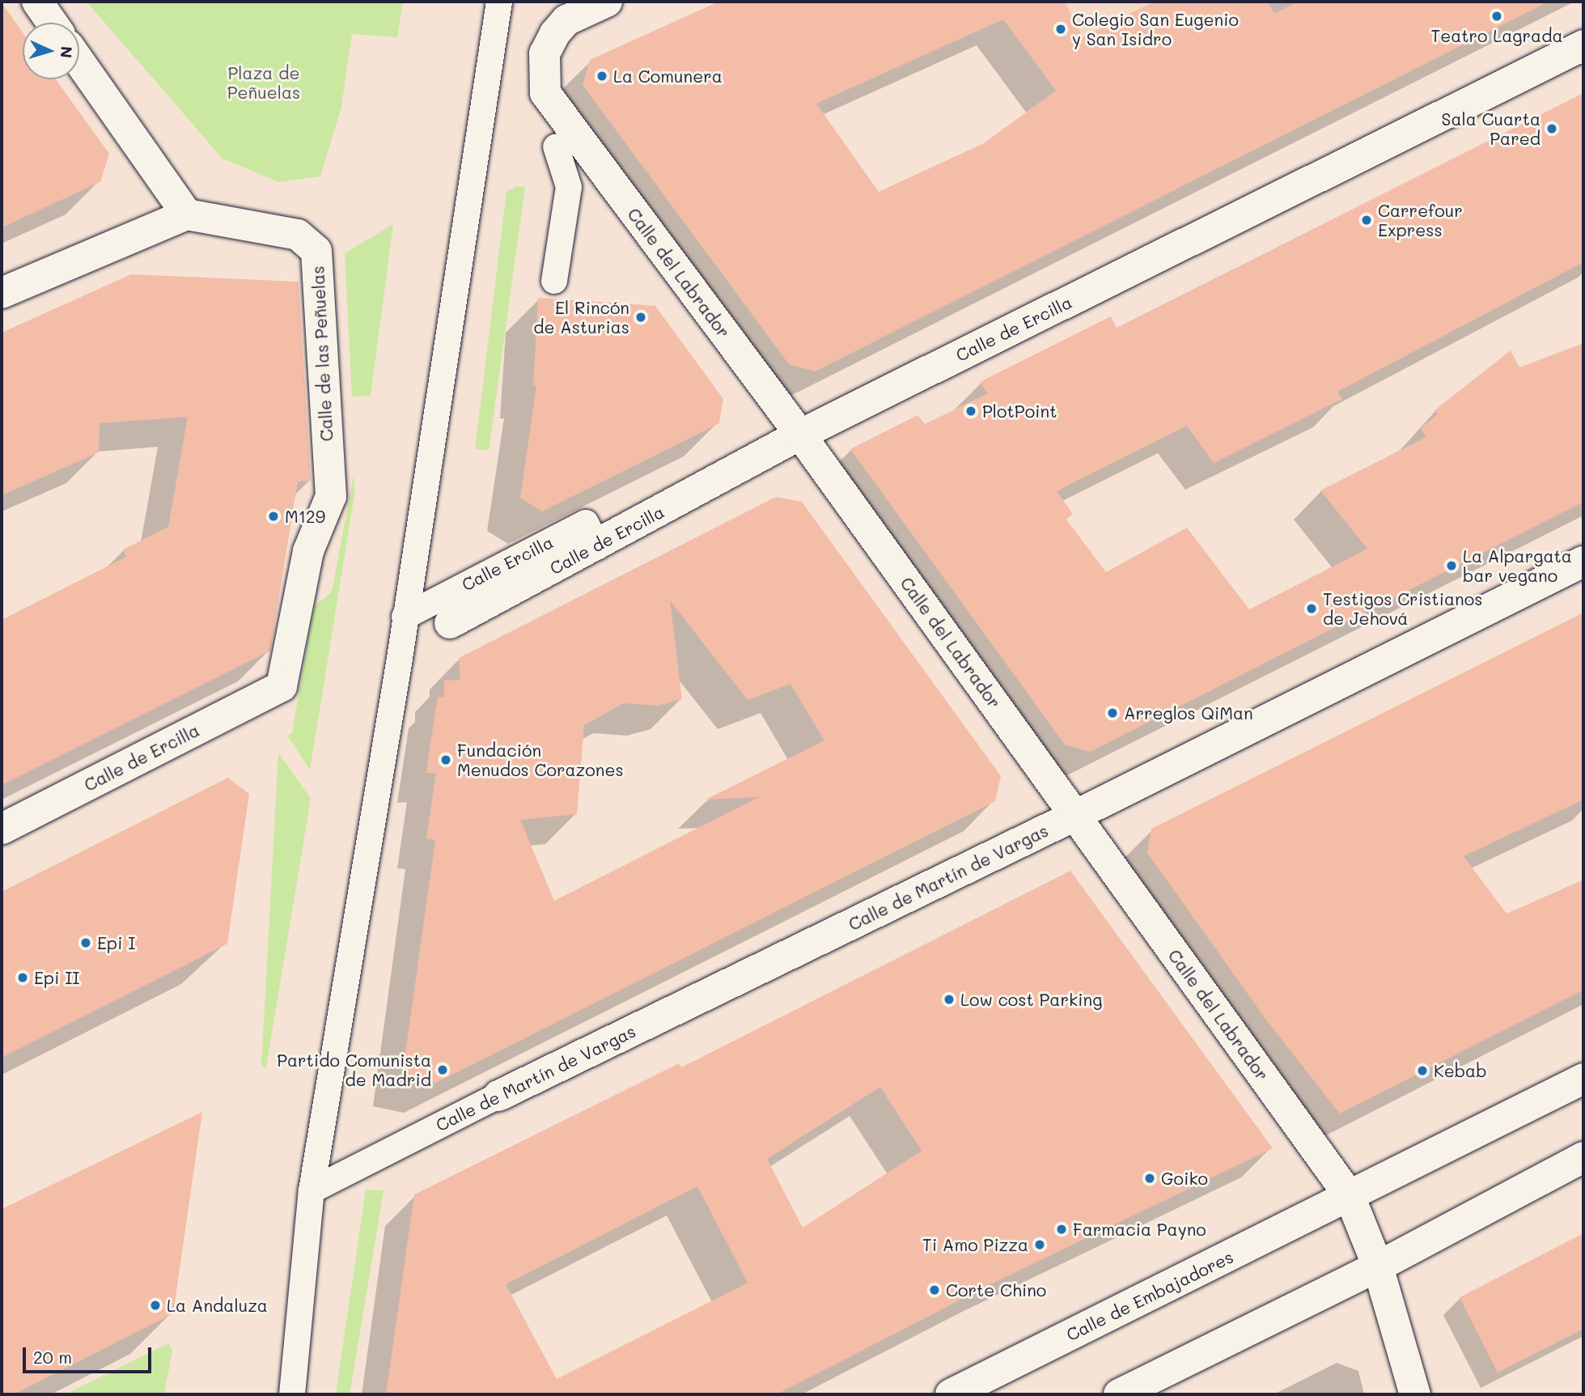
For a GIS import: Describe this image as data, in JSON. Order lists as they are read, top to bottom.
{
  "streets": {
    "street": [
      "Calle del Labrador",
      "Calle de Ercilla",
      "Calle de las Peñuelas",
      "Calle Ercilla",
      "Calle de Martín de Vargas",
      "Calle de Embajadores"
    ]
  },
  "crossings": [
    ["Calle del Labrador", "Calle de Ercilla"],
    ["Calle del Labrador", "Calle de Martín de Vargas"],
    ["Calle del Labrador", "Calle de Embajadores"],
    ["Calle de Ercilla", "Calle de las Peñuelas"],
    ["Calle de Ercilla", "Calle Ercilla"]
  ],
  "parks": ["Plaza de Peñuelas"],
  "places": [
    "Teatro Lagrada",
    "Colegio San Eugenio y San Isidro",
    "La Comunera",
    "Sala Cuarta Pared",
    "Carrefour Express",
    "El Rincón de Asturias",
    "PlotPoint",
    "M129",
    "La Alpargata bar vegano",
    "Testigos Cristianos de Jehová",
    "Arreglos QiMan",
    "Fundación Menudos Corazones",
    "Epi I",
    "Epi II",
    "Low cost Parking",
    "Partido Comunista de Madrid",
    "Kebab",
    "Goiko",
    "Farmacia Payno",
    "Ti Amo Pizza",
    "Corte Chino",
    "La Andaluza"
  ],
  "scale_bar": "20 m",
  "north": "right"
}
